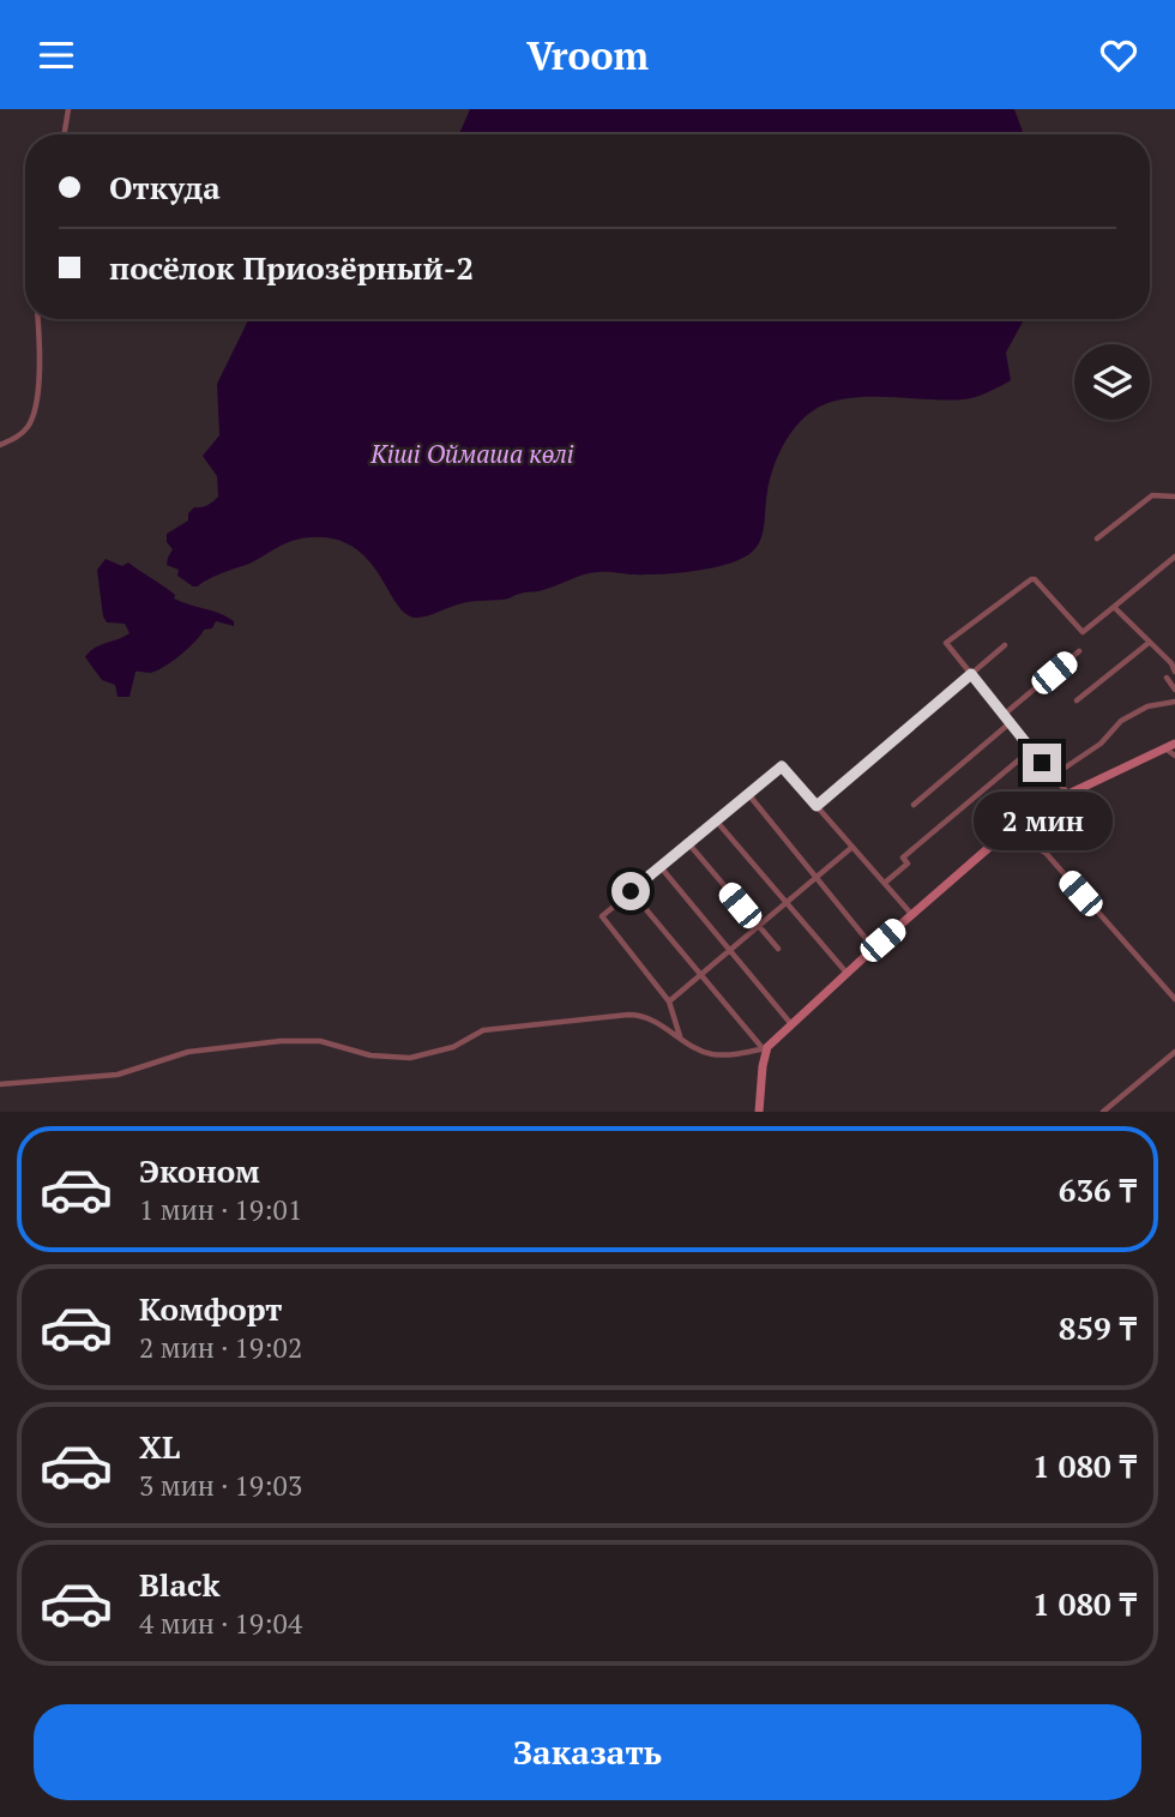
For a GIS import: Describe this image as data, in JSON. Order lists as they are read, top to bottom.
{
  "water": ["Кіші Оймаша көлi"],
  "page": {
    "header": "Vroom",
    "banner": ["Откуда", "посёлок Приозёрный-2"],
    "bubble": "2 мин",
    "list": [
      {
        "name": "Эконом",
        "note": "1 мин · 19:01",
        "value": "636 ₸"
      },
      {
        "name": "Комфорт",
        "note": "2 мин · 19:02",
        "value": "859 ₸"
      },
      {
        "name": "XL",
        "note": "3 мин · 19:03",
        "value": "1 080 ₸"
      },
      {
        "name": "Black",
        "note": "4 мин · 19:04",
        "value": "1 080 ₸"
      }
    ],
    "buttons": "Заказать"
  }
}
